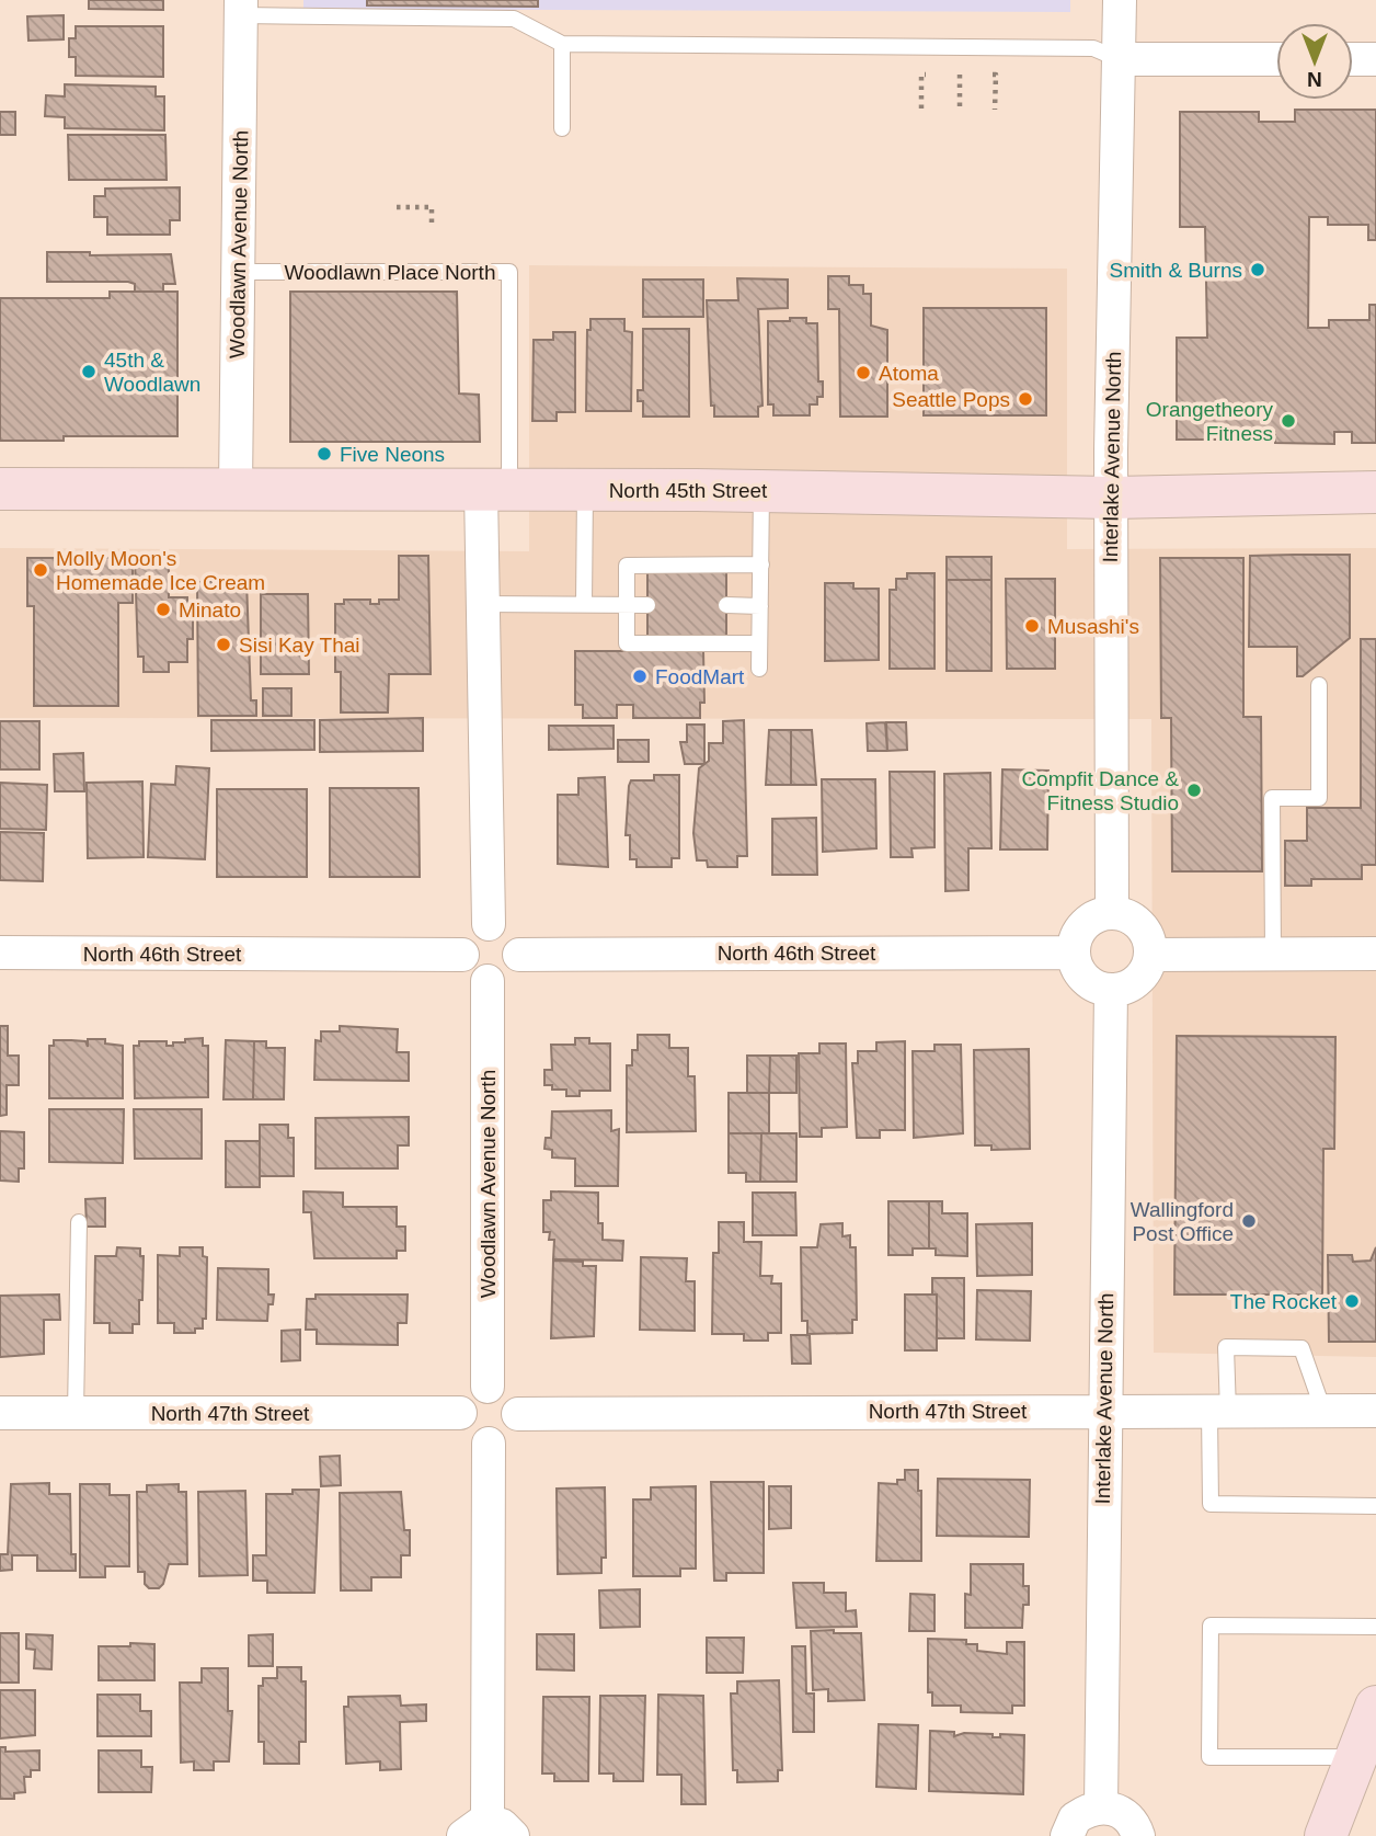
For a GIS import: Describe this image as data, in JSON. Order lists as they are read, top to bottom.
{
  "streets": {
    "main road": ["North 45th Street"],
    "street": [
      "Woodlawn Avenue North",
      "Interlake Avenue North",
      "North 46th Street",
      "North 47th Street"
    ],
    "lane": ["Woodlawn Place North"]
  },
  "crossings": [
    ["Woodlawn Avenue North", "Woodlawn Place North"],
    ["Woodlawn Avenue North", "North 45th Street"],
    ["Woodlawn Avenue North", "North 46th Street"],
    ["Woodlawn Avenue North", "North 47th Street"],
    ["Woodlawn Place North", "North 45th Street"],
    ["Interlake Avenue North", "North 45th Street"],
    ["Interlake Avenue North", "North 46th Street"],
    ["Interlake Avenue North", "North 47th Street"]
  ],
  "places": [
    "Smith & Burns",
    "45th & Woodlawn",
    "Atoma",
    "Seattle Pops",
    "Orangetheory Fitness",
    "Five Neons",
    "Molly Moon's Homemade Ice Cream",
    "Minato",
    "Musashi's",
    "Sisi Kay Thai",
    "FoodMart",
    "Compfit Dance & Fitness Studio",
    "Wallingford Post Office",
    "The Rocket"
  ],
  "north": "bottom"
}
